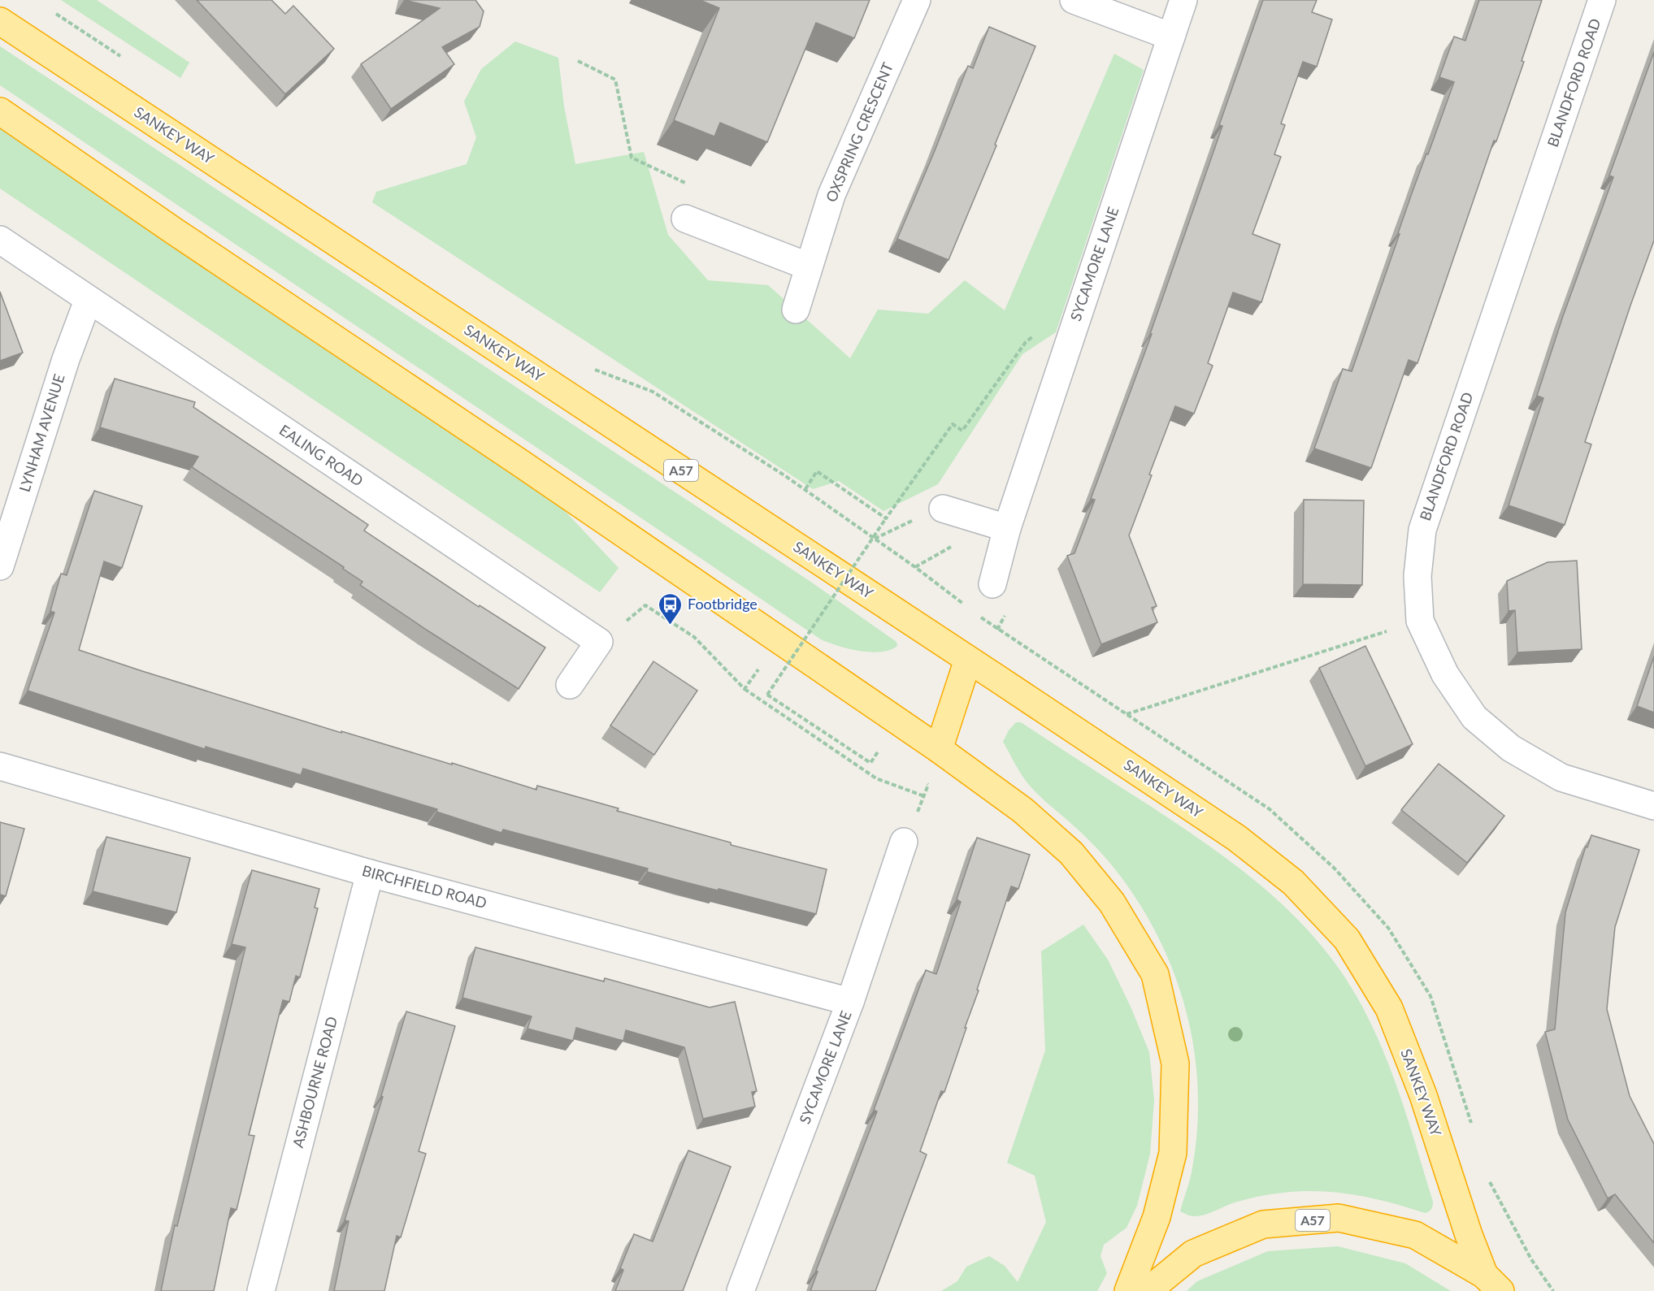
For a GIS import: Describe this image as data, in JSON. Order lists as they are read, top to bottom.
{
  "streets": {
    "highway": ["SANKEY WAY", "A57"],
    "street": [
      "BLANDFORD ROAD",
      "OXSPRING CRESCENT",
      "SYCAMORE LANE",
      "LYNHAM AVENUE",
      "EALING ROAD",
      "BIRCHFIELD ROAD",
      "ASHBOURNE ROAD"
    ]
  },
  "crossings": [
    ["SANKEY WAY", "A57"],
    ["SYCAMORE LANE", "BIRCHFIELD ROAD"],
    ["LYNHAM AVENUE", "EALING ROAD"],
    ["BIRCHFIELD ROAD", "ASHBOURNE ROAD"]
  ],
  "places": {
    "bus stop": ["Footbridge"]
  }
}
